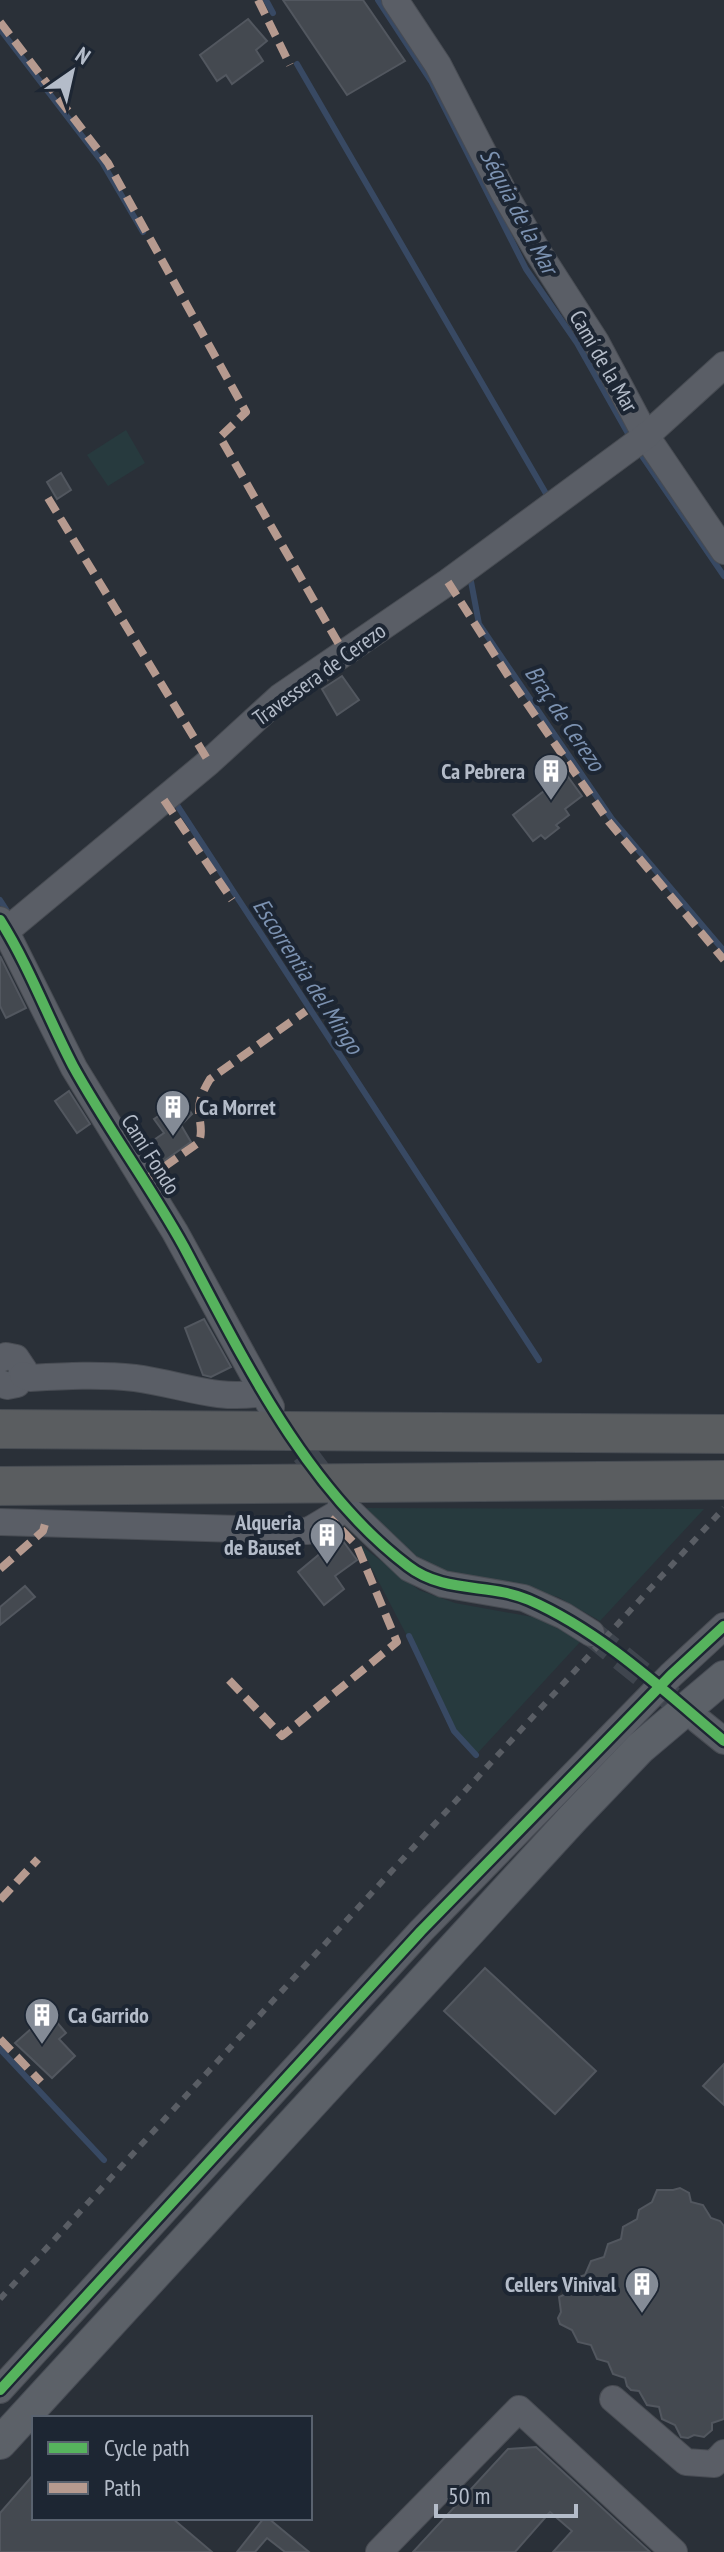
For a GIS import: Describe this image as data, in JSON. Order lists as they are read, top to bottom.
{
  "streets": {
    "street": ["Camí de la Mar", "Travessera de Cerezo", "Camí Fondo"]
  },
  "crossings": [
    ["Camí de la Mar", "Travessera de Cerezo"],
    ["Travessera de Cerezo", "Camí Fondo"]
  ],
  "water": ["Séquia de la Mar", "Braç de Cerezo", "Escorrentia del Mingo"],
  "places": {
    "building": [
      "Ca Pebrera",
      "Ca Morret",
      "Alqueria de Bauset",
      "Ca Garrido",
      "Cellers Vinival"
    ]
  },
  "legend": ["Cycle path", "Path"],
  "scale_bar": "50 m",
  "north": "top right"
}
